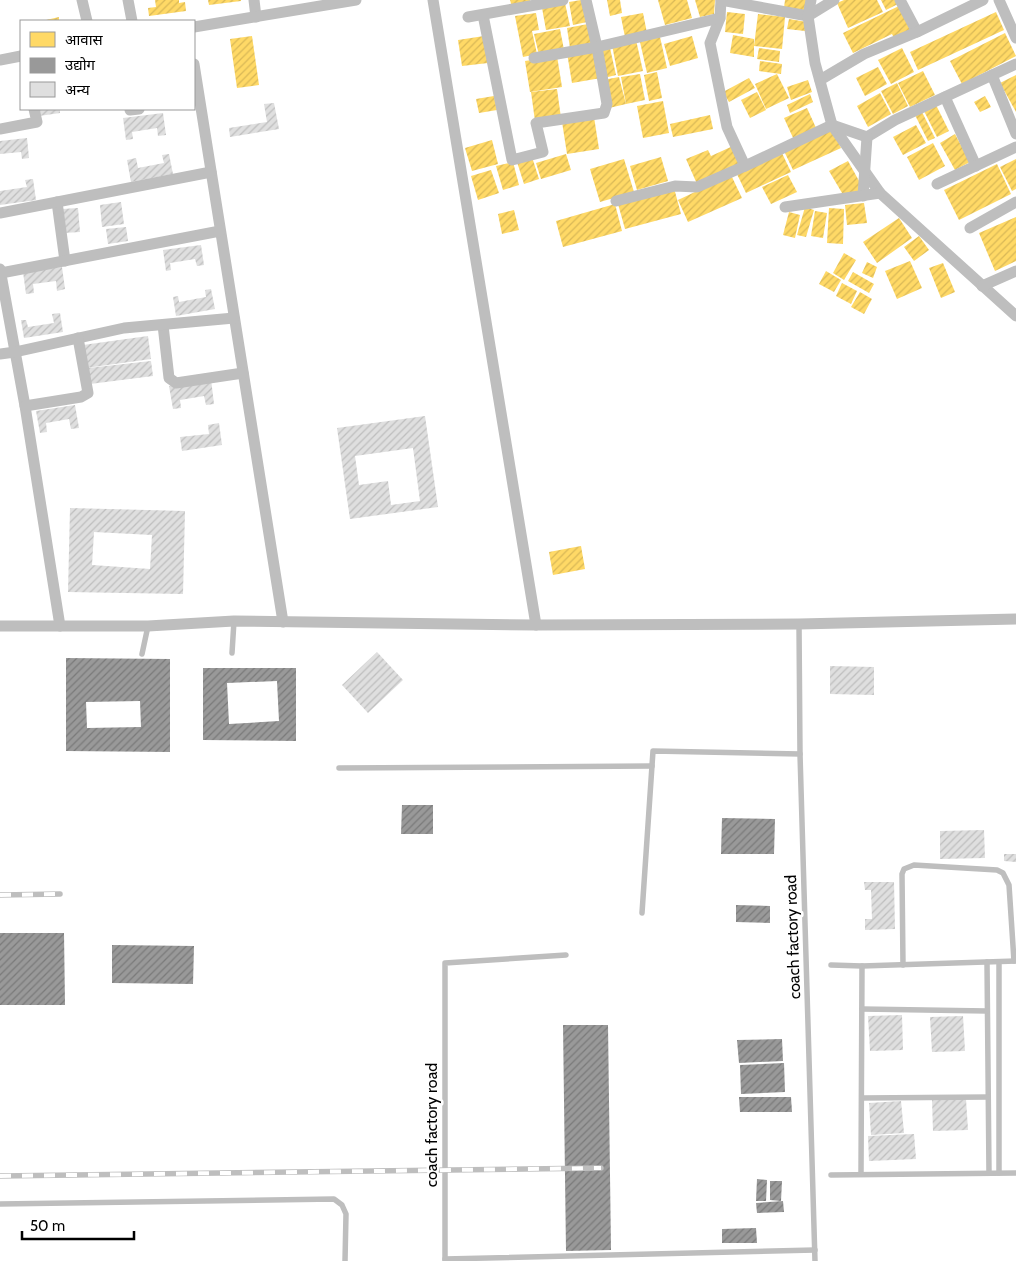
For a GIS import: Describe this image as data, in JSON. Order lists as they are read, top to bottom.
{
  "streets": {
    "lane": ["coach factory road"]
  },
  "legend": ["आवास", "उद्योग", "अन्य"],
  "scale_bar": "50 m"
}
